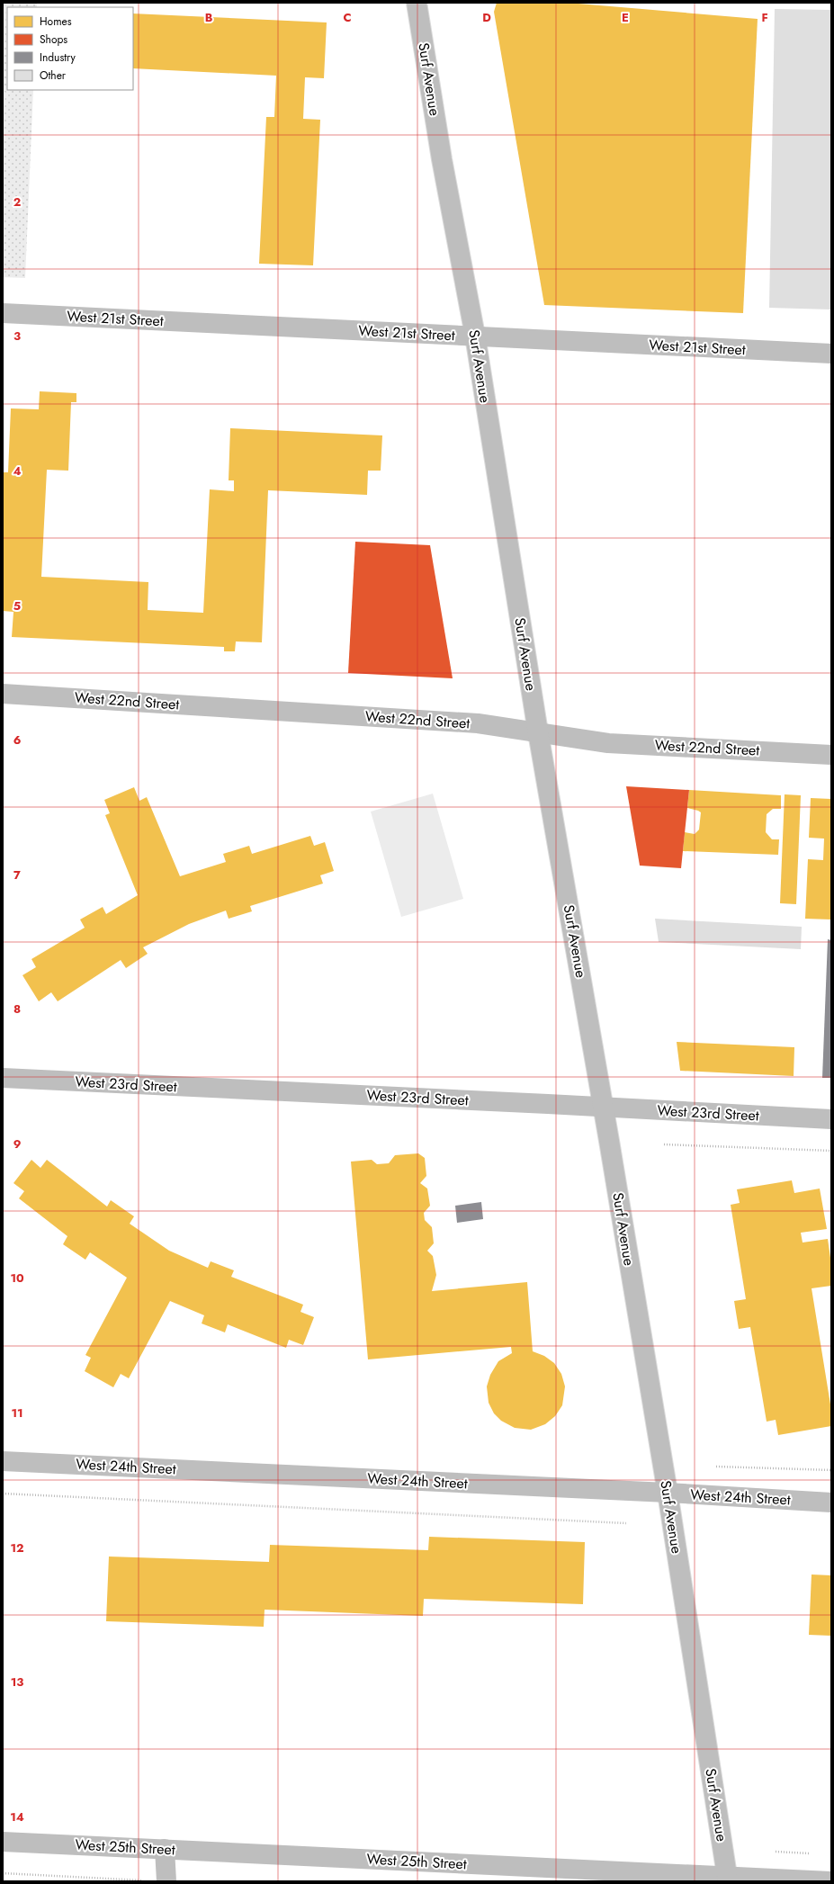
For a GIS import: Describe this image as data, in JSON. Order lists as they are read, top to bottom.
{
  "streets": {
    "street": [
      "Surf Avenue",
      "West 21st Street",
      "West 22nd Street",
      "West 23rd Street",
      "West 24th Street",
      "West 25th Street"
    ]
  },
  "crossings": [
    ["Surf Avenue", "West 21st Street"],
    ["Surf Avenue", "West 22nd Street"],
    ["Surf Avenue", "West 23rd Street"],
    ["Surf Avenue", "West 24th Street"],
    ["Surf Avenue", "West 25th Street"]
  ],
  "legend": [
    "Homes",
    "Shops",
    "Industry",
    "Other"
  ],
  "grid": {
    "columns": [
      "B",
      "C",
      "D",
      "E",
      "F"
    ],
    "rows": [
      "2",
      "3",
      "4",
      "5",
      "6",
      "7",
      "8",
      "9",
      "10",
      "11",
      "12",
      "13",
      "14"
    ]
  }
}
